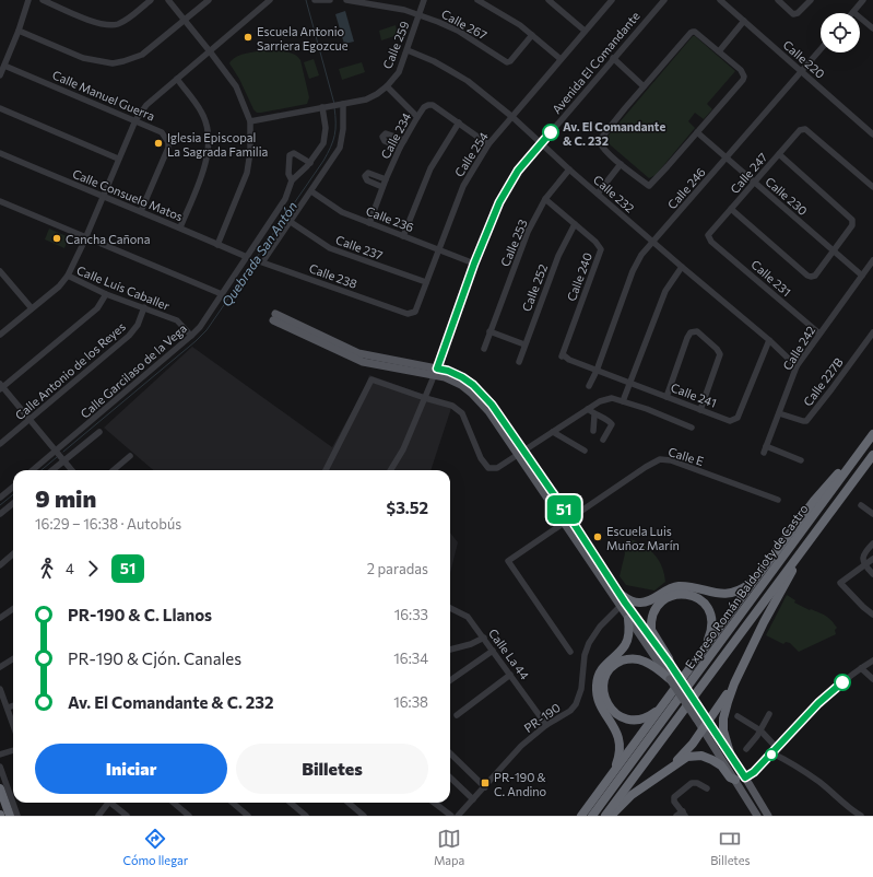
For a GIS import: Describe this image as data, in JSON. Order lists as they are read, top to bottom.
{
  "streets": {
    "highway": ["Expreso Román Baldorioty de Castro"],
    "street": [
      "Calle 267",
      "Calle 259",
      "Calle 220",
      "Avenida El Comandante",
      "Calle Manuel Guerra",
      "Calle 234",
      "Calle 254",
      "Calle 247",
      "Calle 246",
      "Calle 232",
      "Calle Consuelo Matos",
      "Calle 230",
      "Calle 236",
      "Calle 253",
      "Calle 237",
      "Calle 238",
      "Calle 240",
      "Calle 231",
      "Calle Luis Caballer",
      "Calle 252",
      "Calle 242",
      "Calle Antonio de los Reyes",
      "Calle Garcilaso de la Vega",
      "Calle 227B",
      "Calle 241",
      "Calle E",
      "Calle La 44",
      "PR-190"
    ]
  },
  "crossings": [
    ["Calle 267", "Calle 259"],
    ["Calle 259", "Calle 232"],
    ["Calle 259", "Calle Garcilaso de la Vega"],
    ["Calle 220", "Calle 246"],
    ["Avenida El Comandante", "Calle 232"],
    ["Avenida El Comandante", "Calle 236"],
    ["Calle Manuel Guerra", "Calle Consuelo Matos"],
    ["Calle 234", "Calle 254"],
    ["Calle 234", "Calle 236"],
    ["Calle 254", "Calle 232"],
    ["Calle 254", "Calle 236"],
    ["Calle 254", "Calle 237"],
    ["Calle 254", "Calle 238"],
    ["Calle 247", "Calle 230"],
    ["Calle 247", "Calle 231"],
    ["Calle 246", "Calle 232"],
    ["Calle 246", "Calle 230"],
    ["Calle 246", "Calle 241"],
    ["Calle 232", "Calle 253"],
    ["Calle 232", "Calle 242"],
    ["Calle 232", "Calle 241"],
    ["Calle Consuelo Matos", "Calle Garcilaso de la Vega"],
    ["Calle 230", "Calle 242"],
    ["Calle 253", "Calle 240"],
    ["Calle 237", "Calle 238"],
    ["Calle 240", "Calle 252"],
    ["Calle 240", "Calle 241"],
    ["Calle 231", "Calle 242"],
    ["Calle Luis Caballer", "Calle Antonio de los Reyes"],
    ["Calle Luis Caballer", "Calle Garcilaso de la Vega"],
    ["Calle 242", "Calle 227B"],
    ["Calle La 44", "PR-190"]
  ],
  "water": ["Quebrada San Antón"],
  "places": {
    "other": [
      "Escuela Antonio Sarriera Egozcue",
      "Av. El Comandante & C. 232",
      "Iglesia Episcopal La Sagrada Familia",
      "Cancha Cañona",
      "Escuela Luis Muñoz Marín"
    ],
    "transit": ["PR-190 & C. Andino"]
  },
  "lines": ["bus line 51"],
  "page": {
    "on_map": "51",
    "heading": ["9 min", "16:29 – 16:38 · Autobús", "$3.52"],
    "legs": ["4", "51", "2 paradas"],
    "list": [
      {
        "name": "PR-190 & C. Llanos",
        "value": "16:33"
      },
      {
        "name": "PR-190 & Cjón. Canales",
        "value": "16:34"
      },
      {
        "name": "Av. El Comandante & C. 232",
        "value": "16:38"
      }
    ],
    "buttons": ["Iniciar", "Billetes"],
    "tabs": ["Cómo llegar", "Mapa", "Billetes"]
  }
}
